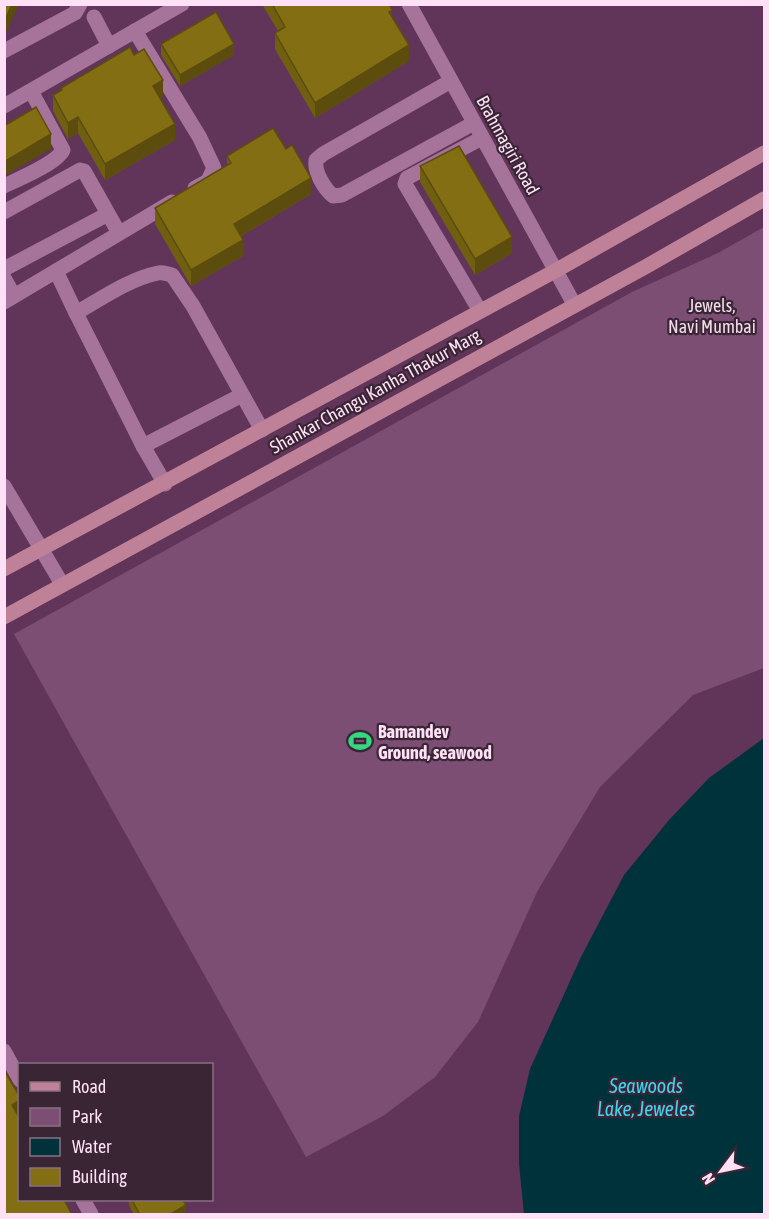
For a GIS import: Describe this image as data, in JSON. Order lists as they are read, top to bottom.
{
  "streets": {
    "street": ["Brahmagiri Road", "Shankar Changu Kanha Thakur Marg"]
  },
  "crossings": [
    ["Brahmagiri Road", "Shankar Changu Kanha Thakur Marg"]
  ],
  "water": ["Seawoods Lake, Jeweles"],
  "parks": ["Jewels, Navi Mumbai"],
  "places": {
    "sports": ["Bamandev Ground, seawood"]
  },
  "legend": [
    "Road",
    "Park",
    "Water",
    "Building"
  ],
  "north": "bottom left"
}
